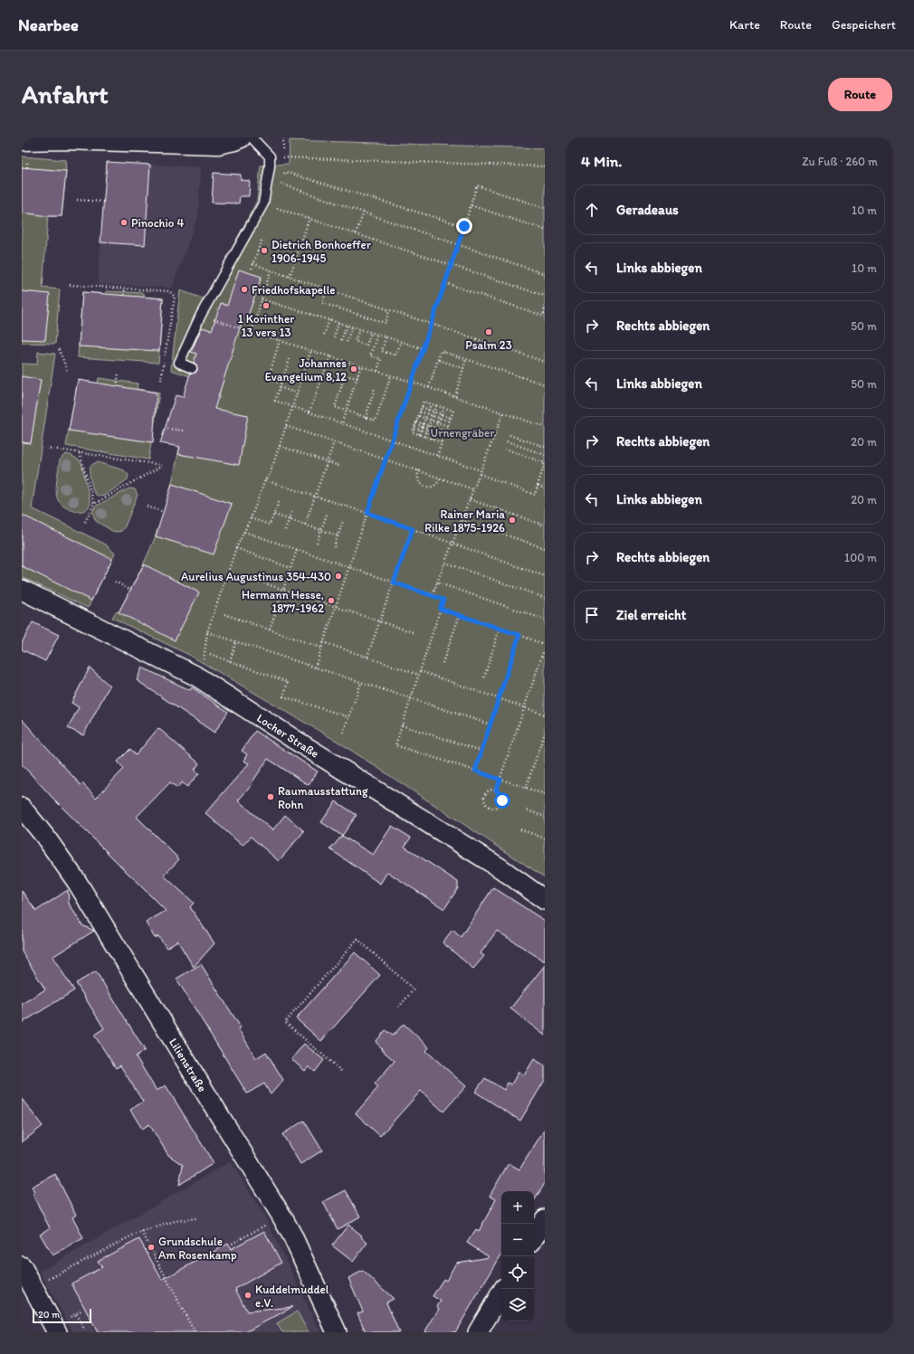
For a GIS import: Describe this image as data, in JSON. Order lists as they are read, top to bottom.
{
  "streets": {
    "street": ["Locher Straße", "Lilienstraße"]
  },
  "parks": ["Urnengräber"],
  "places": [
    "Pinochio 4",
    "Dietrich Bonhoeffer 1906-1945",
    "Friedhofskapelle",
    "1 Korinther 13 vers 13",
    "Psalm 23",
    "Johannes Evangelium 8,12",
    "Rainer Maria Rilke 1875-1926",
    "Aurelius Augustinus 354-430",
    "Hermann Hesse, 1877-1962",
    "Raumausstattung Rohn",
    "Grundschule Am Rosenkamp",
    "Kuddelmuddel e.V."
  ],
  "scale_bar": "20 m",
  "page": {
    "header": "Nearbee",
    "nav": ["Karte", "Route", "Gespeichert"],
    "buttons": "Route",
    "title": "Anfahrt",
    "heading": ["4 Min.", "Zu Fuß · 260 m"],
    "list": [
      ["Geradeaus", "10 m"],
      ["Links abbiegen", "10 m"],
      ["Rechts abbiegen", "50 m"],
      ["Links abbiegen", "50 m"],
      ["Rechts abbiegen", "20 m"],
      ["Links abbiegen", "20 m"],
      ["Rechts abbiegen", "100 m"],
      "Ziel erreicht"
    ],
    "map_buttons": ["+", "−"],
    "scale": "20 m"
  }
}
